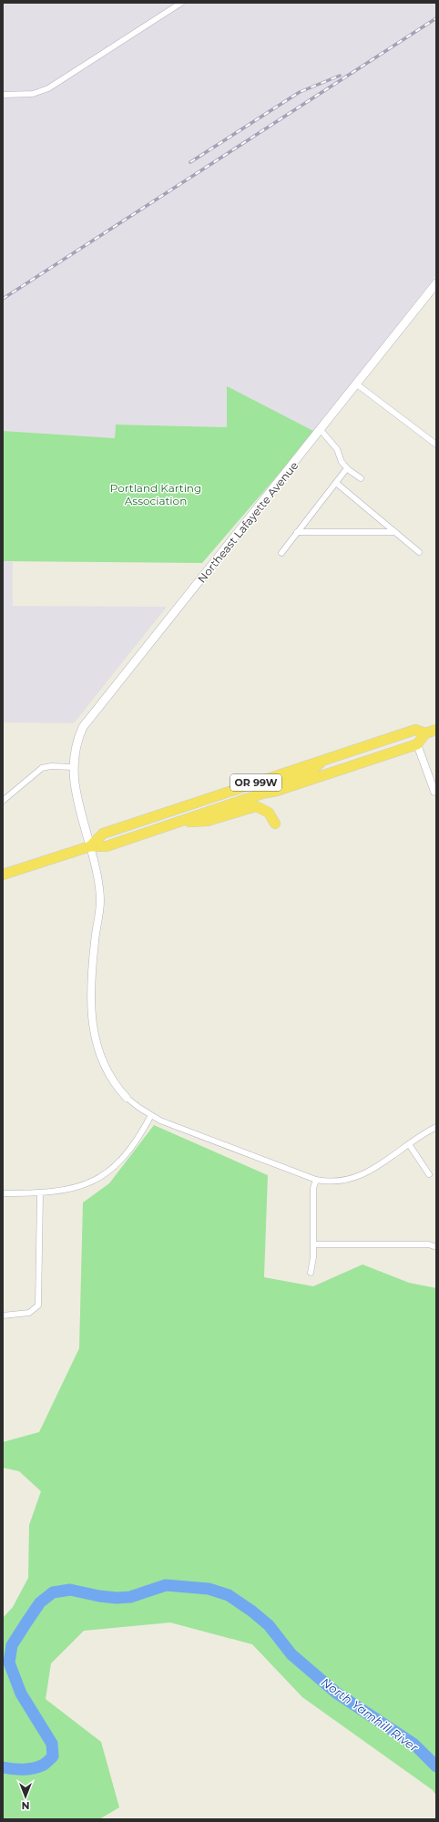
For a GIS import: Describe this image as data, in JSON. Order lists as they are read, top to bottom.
{
  "streets": {
    "highway": ["OR 99W"],
    "main road": ["Northeast Lafayette Avenue"]
  },
  "crossings": [
    ["Northeast Lafayette Avenue", "OR 99W"]
  ],
  "water": ["North Yamhill River"],
  "parks": ["Portland Karting Association"],
  "north": "bottom"
}
